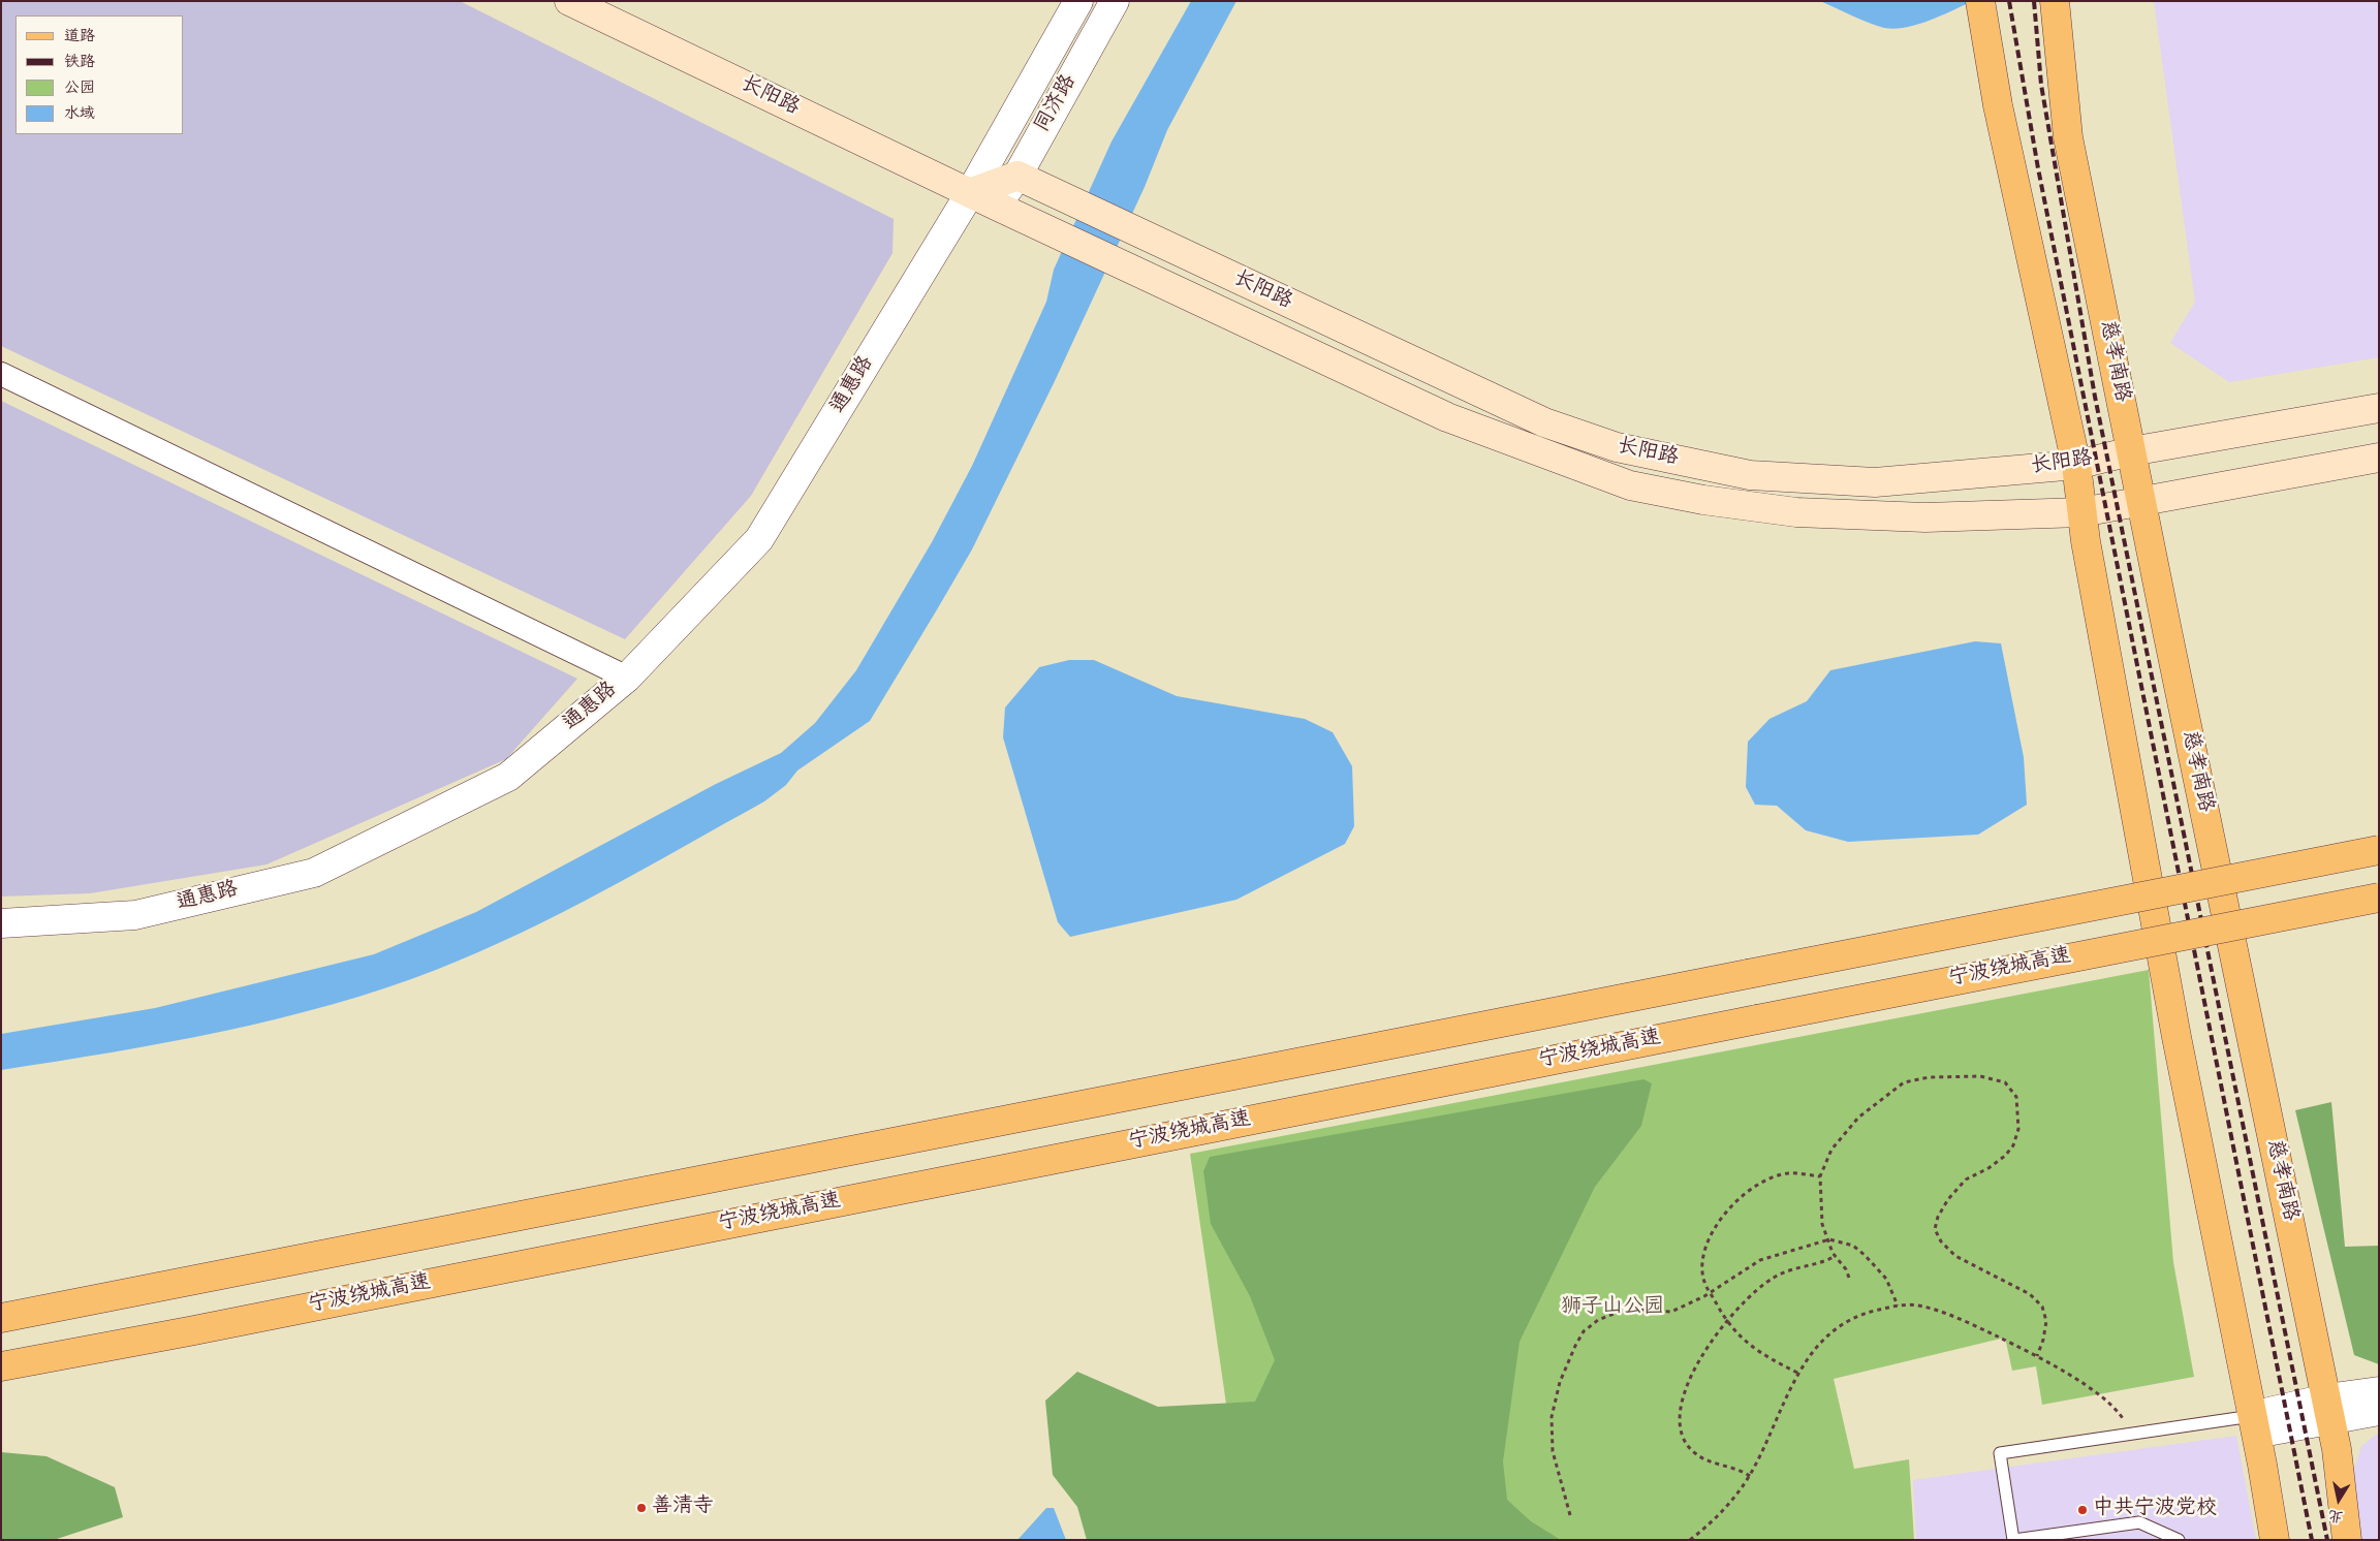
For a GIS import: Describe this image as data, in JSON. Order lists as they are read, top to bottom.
{
  "streets": {
    "main road": ["长阳路", "慈孝南路", "宁波绕城高速"],
    "street": ["同济路", "通惠路"]
  },
  "crossings": [
    ["长阳路", "同济路"],
    ["长阳路", "慈孝南路"],
    ["长阳路", "通惠路"],
    ["同济路", "通惠路"]
  ],
  "parks": ["狮子山公园"],
  "places": ["善清寺", "中共宁波党校"],
  "legend": [
    "道路",
    "铁路",
    "公园",
    "水域"
  ],
  "north": "bottom"
}
